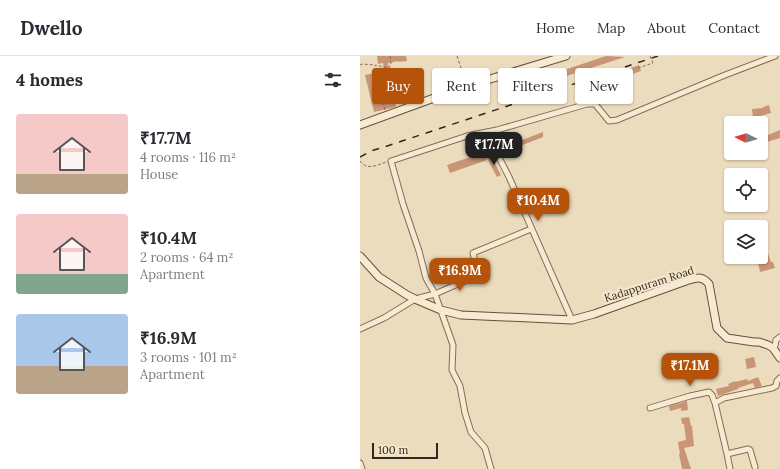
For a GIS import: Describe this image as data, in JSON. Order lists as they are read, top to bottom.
{
  "streets": {
    "main road": ["Kadappuram Road"]
  },
  "scale_bar": "100 m",
  "north": "left",
  "page": {
    "header": "Dwello",
    "nav": [
      "Home",
      "Map",
      "About",
      "Contact"
    ],
    "heading": "4 homes",
    "chip": [
      "Buy",
      "Rent",
      "Filters",
      "New"
    ],
    "list": [
      {
        "name": "₹17.7M",
        "note": "4 rooms · 116 m² · House"
      },
      {
        "name": "₹10.4M",
        "note": "2 rooms · 64 m² · Apartment"
      },
      {
        "name": "₹16.9M",
        "note": "3 rooms · 101 m² · Apartment"
      }
    ],
    "price": [
      "₹17.7M",
      "₹10.4M",
      "₹16.9M",
      "₹17.1M"
    ],
    "scale": "100 m"
  }
}
